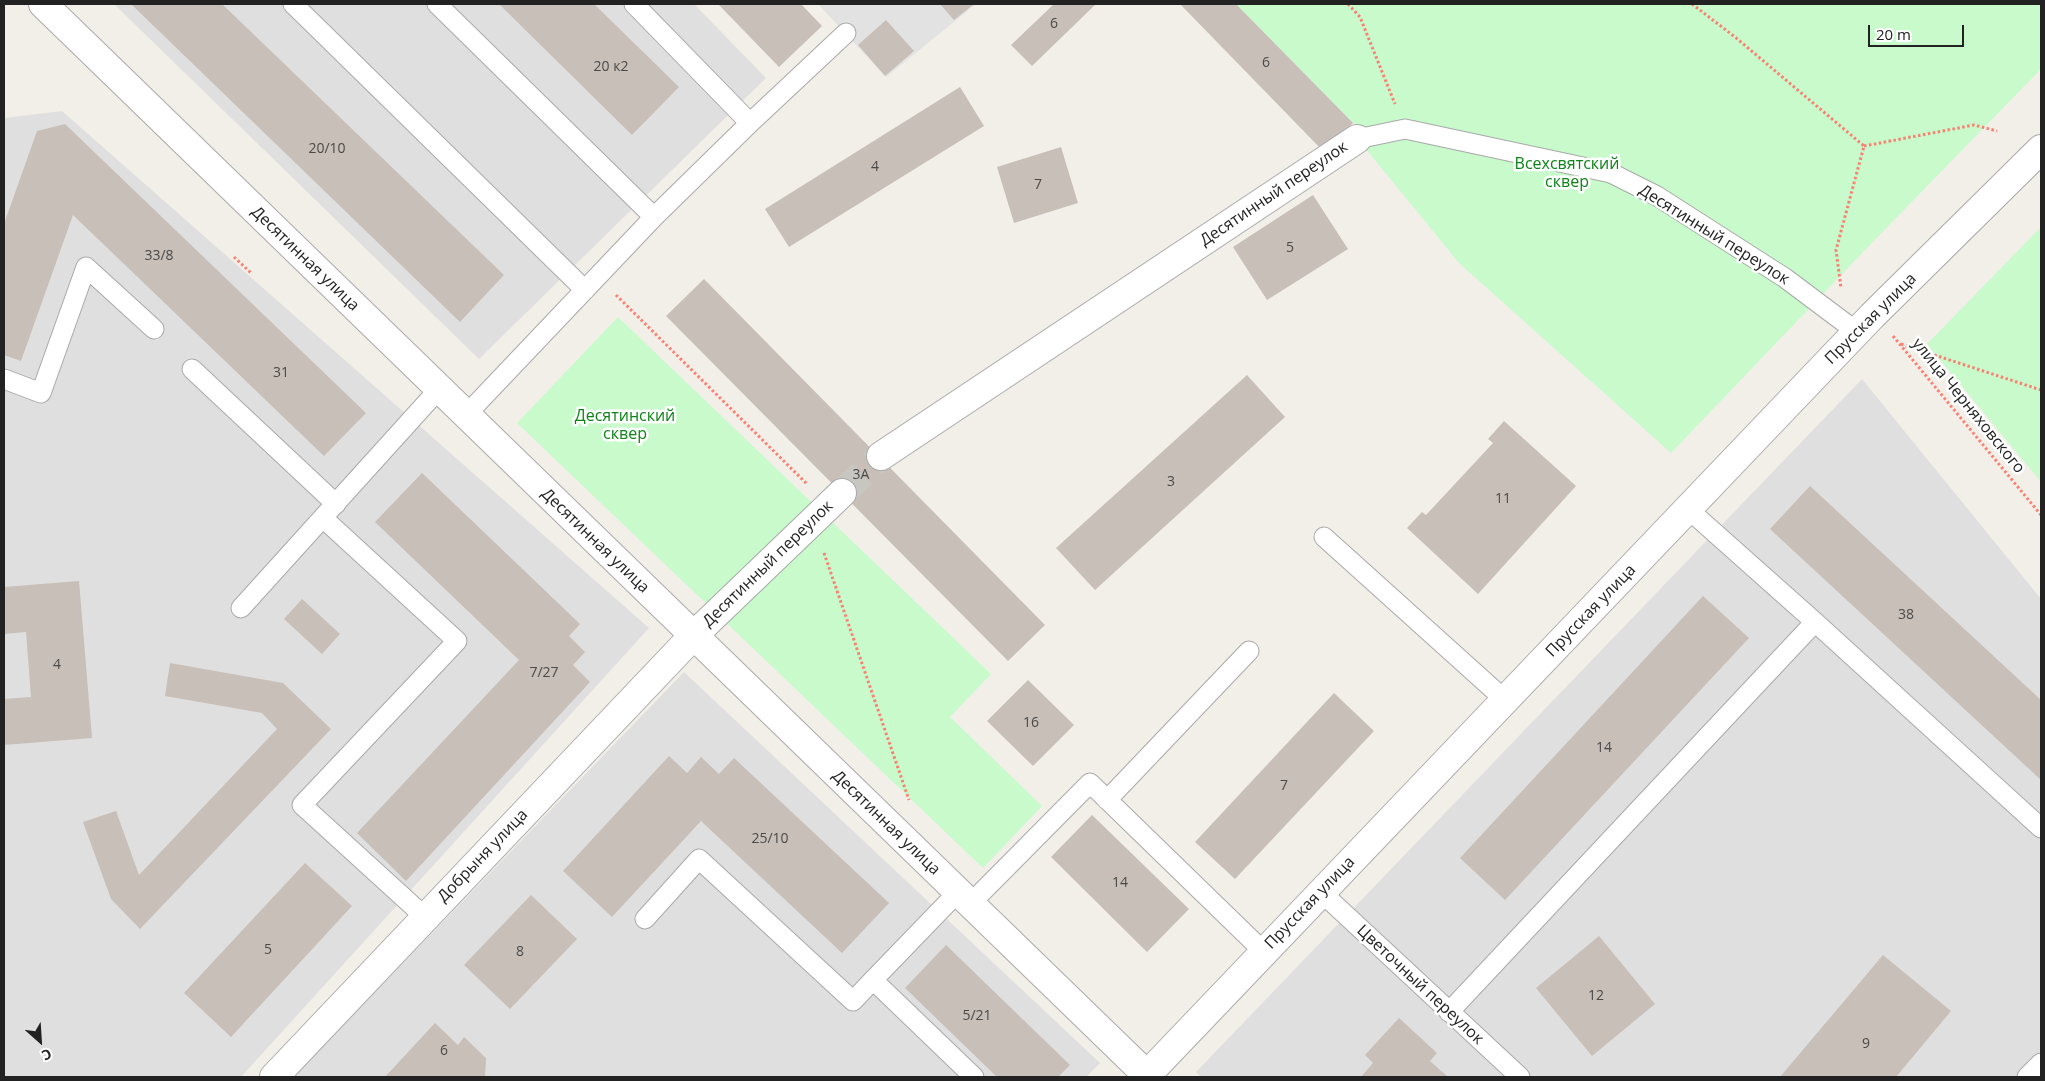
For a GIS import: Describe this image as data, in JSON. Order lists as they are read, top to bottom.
{
  "streets": {
    "street": [
      "Десятинный переулок",
      "Десятинная улица",
      "Прусская улица",
      "Добрыня улица"
    ],
    "lane": ["Цветочный переулок"],
    "path": ["улица Черняховского"]
  },
  "crossings": [
    ["Десятинный переулок", "Десятинная улица"],
    ["Десятинный переулок", "Прусская улица"],
    ["Десятинный переулок", "улица Черняховского"],
    ["Десятинный переулок", "Добрыня улица"],
    ["Десятинная улица", "Прусская улица"],
    ["Десятинная улица", "Добрыня улица"],
    ["Прусская улица", "улица Черняховского"],
    ["Прусская улица", "Цветочный переулок"]
  ],
  "parks": ["Всехсвятский сквер", "Десятинский сквер"],
  "house_numbers": [
    "6",
    "6",
    "20 к2",
    "20/10",
    "4",
    "7",
    "5",
    "33/8",
    "31",
    "3А",
    "3",
    "11",
    "38",
    "4",
    "7/27",
    "16",
    "14",
    "7",
    "25/10",
    "14",
    "5",
    "8",
    "12",
    "5/21",
    "9",
    "6"
  ],
  "scale_bar": "20 m",
  "north": "bottom right"
}
